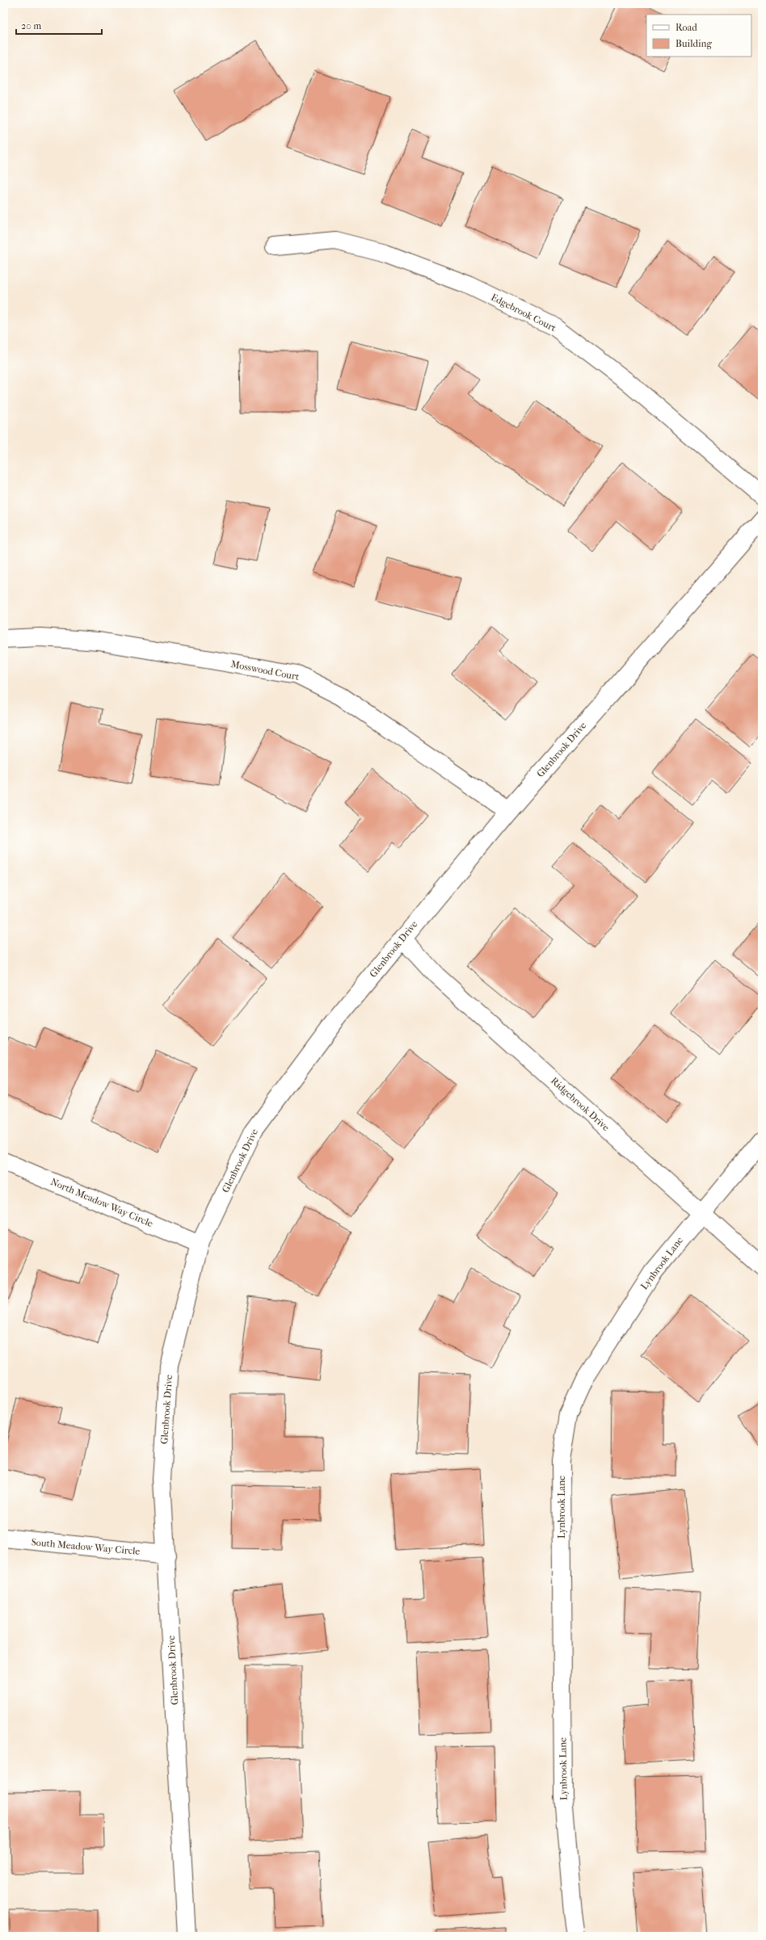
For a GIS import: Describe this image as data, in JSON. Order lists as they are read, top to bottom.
{
  "streets": {
    "street": [
      "Edgebrook Court",
      "Mosswood Court",
      "Glenbrook Drive",
      "Ridgebrook Drive",
      "North Meadow Way Circle",
      "Lynbrook Lane",
      "South Meadow Way Circle"
    ]
  },
  "crossings": [
    ["Mosswood Court", "Glenbrook Drive"],
    ["Glenbrook Drive", "Ridgebrook Drive"],
    ["Glenbrook Drive", "North Meadow Way Circle"],
    ["Glenbrook Drive", "South Meadow Way Circle"],
    ["Ridgebrook Drive", "Lynbrook Lane"]
  ],
  "legend": ["Road", "Building"],
  "scale_bar": "20 m"
}
